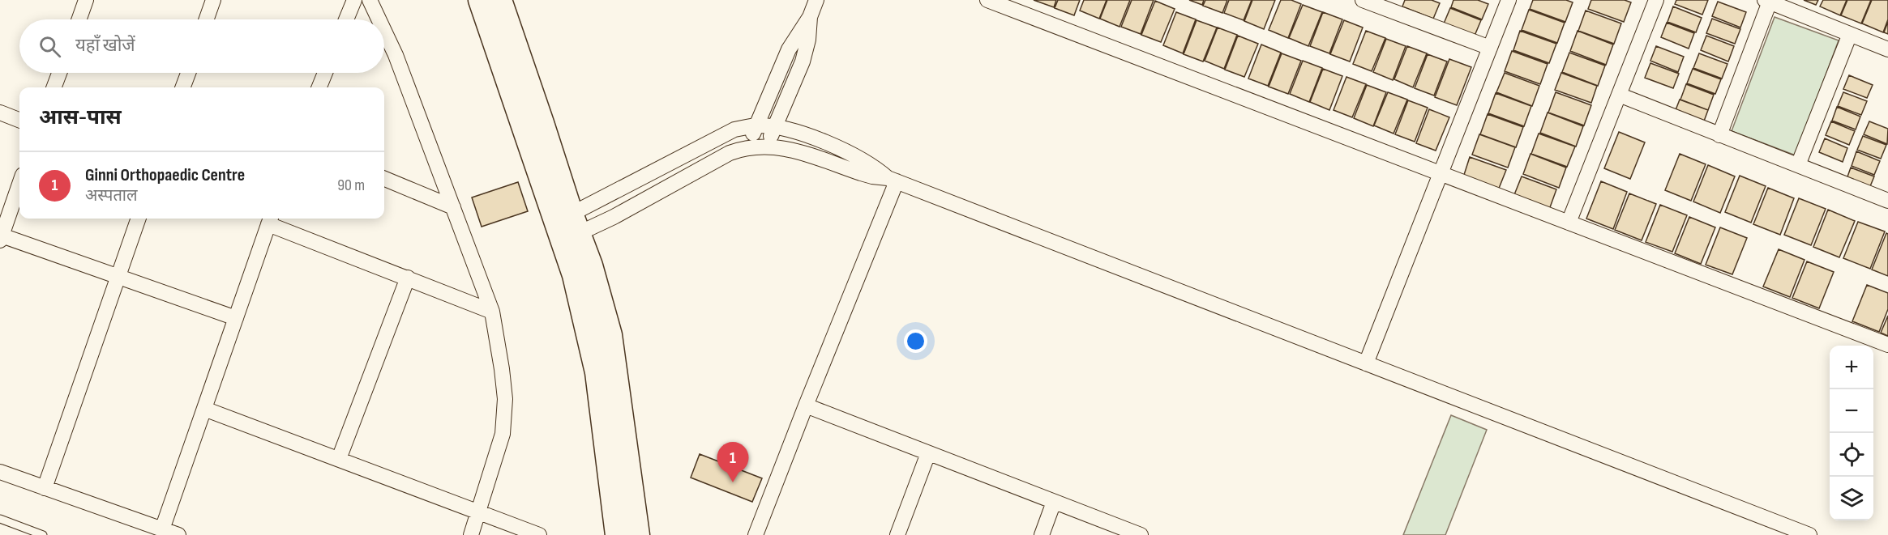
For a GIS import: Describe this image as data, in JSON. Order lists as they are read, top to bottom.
{
  "page": {
    "search": "यहाँ खोजें",
    "heading": "आस-पास",
    "list": [
      {
        "mark": "1",
        "name": "Ginni Orthopaedic Centre",
        "note": "अस्पताल",
        "value": "90 m"
      }
    ],
    "map_buttons": ["+", "−"],
    "pins": "1"
  }
}
